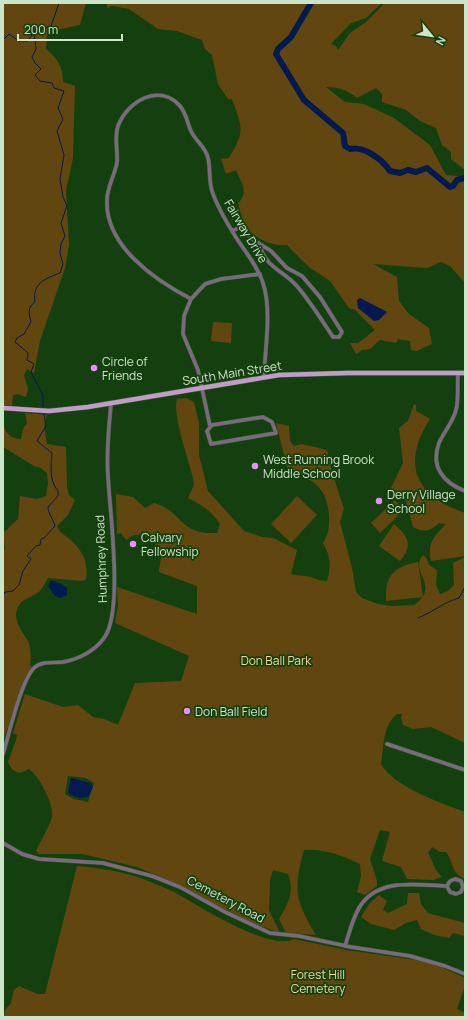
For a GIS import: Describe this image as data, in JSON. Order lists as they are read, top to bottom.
{
  "streets": {
    "main road": ["South Main Street"],
    "street": ["Fairway Drive", "Humphrey Road", "Cemetery Road"]
  },
  "crossings": [
    ["Fairway Drive", "South Main Street"],
    ["South Main Street", "Humphrey Road"]
  ],
  "parks": ["Don Ball Park", "Forest Hill Cemetery"],
  "places": [
    "Circle of Friends",
    "West Running Brook Middle School",
    "Derry Village School",
    "Calvary Fellowship",
    "Don Ball Field"
  ],
  "scale_bar": "200 m",
  "north": "bottom right"
}
